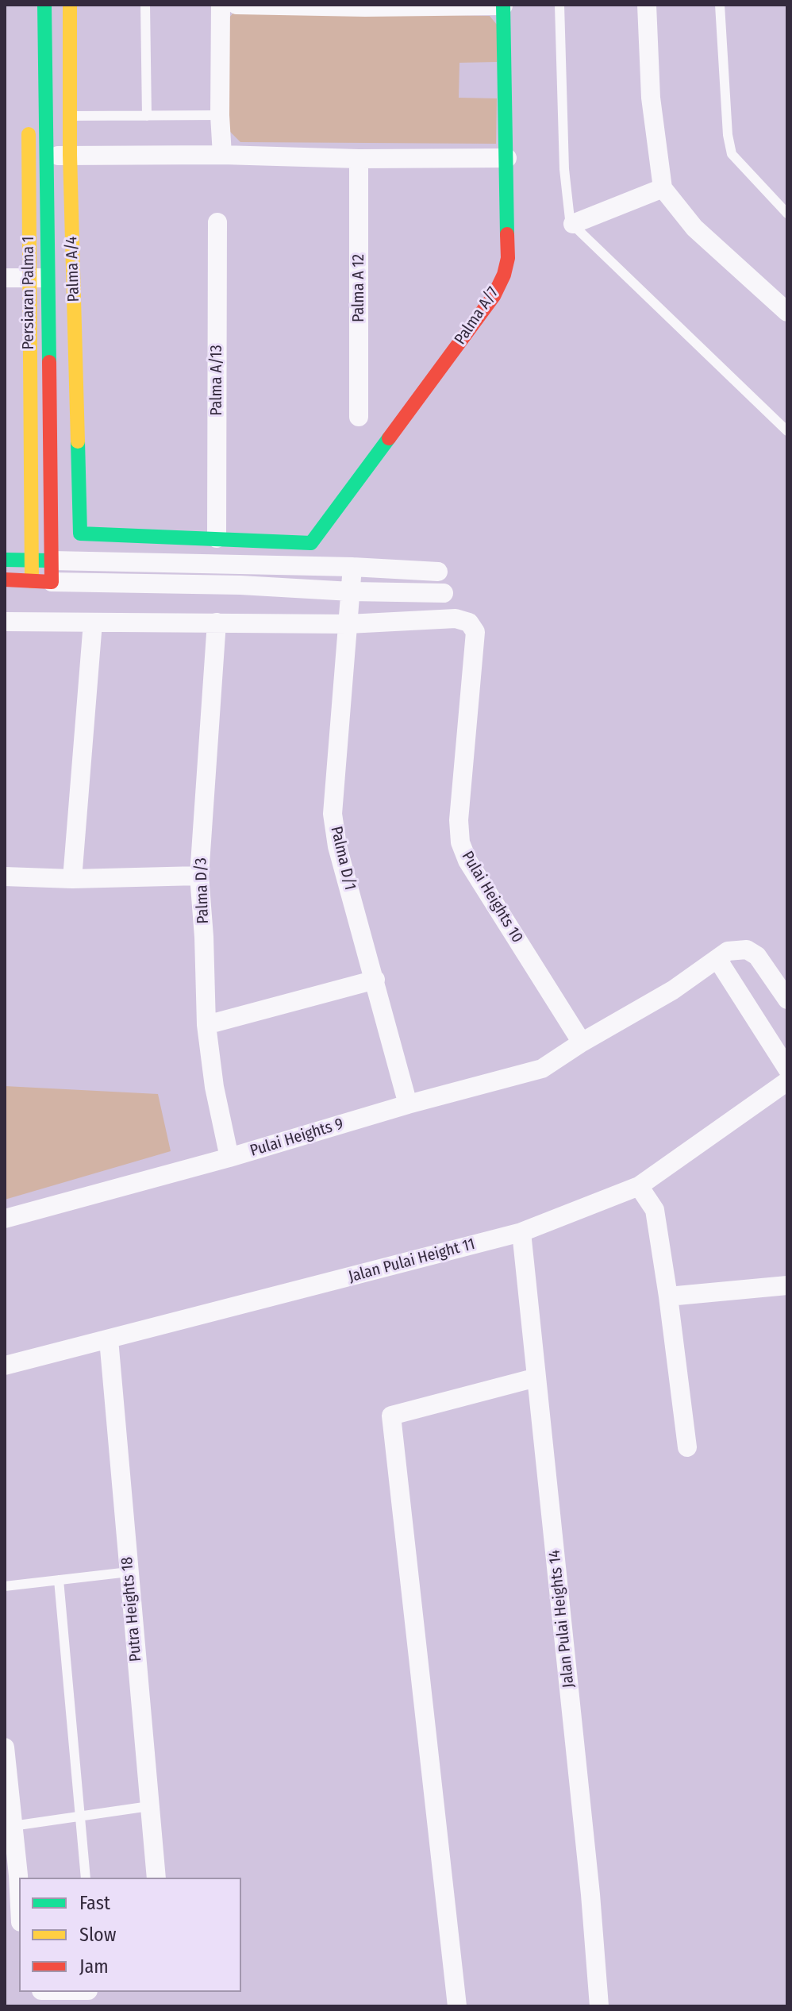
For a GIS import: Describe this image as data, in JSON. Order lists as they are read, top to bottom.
{
  "streets": {
    "street": [
      "Palma A/4",
      "Palma A 12",
      "Persiaran Palma 1",
      "Palma A/7",
      "Palma A/13",
      "Palma D/1",
      "Palma D/3",
      "Pulai Heights 10",
      "Pulai Heights 9",
      "Jalan Pulai Height 11",
      "Putra Heights 18",
      "Jalan Pulai Heights 14"
    ]
  },
  "crossings": [
    ["Palma A/4", "Palma A/7"],
    ["Palma A/4", "Palma A/13"],
    ["Palma A/7", "Palma A/13"],
    ["Palma D/1", "Pulai Heights 10"],
    ["Palma D/1", "Pulai Heights 9"],
    ["Palma D/3", "Pulai Heights 9"],
    ["Pulai Heights 10", "Pulai Heights 9"],
    ["Jalan Pulai Height 11", "Putra Heights 18"],
    ["Jalan Pulai Height 11", "Jalan Pulai Heights 14"]
  ],
  "legend": ["Fast", "Slow", "Jam"]
}
